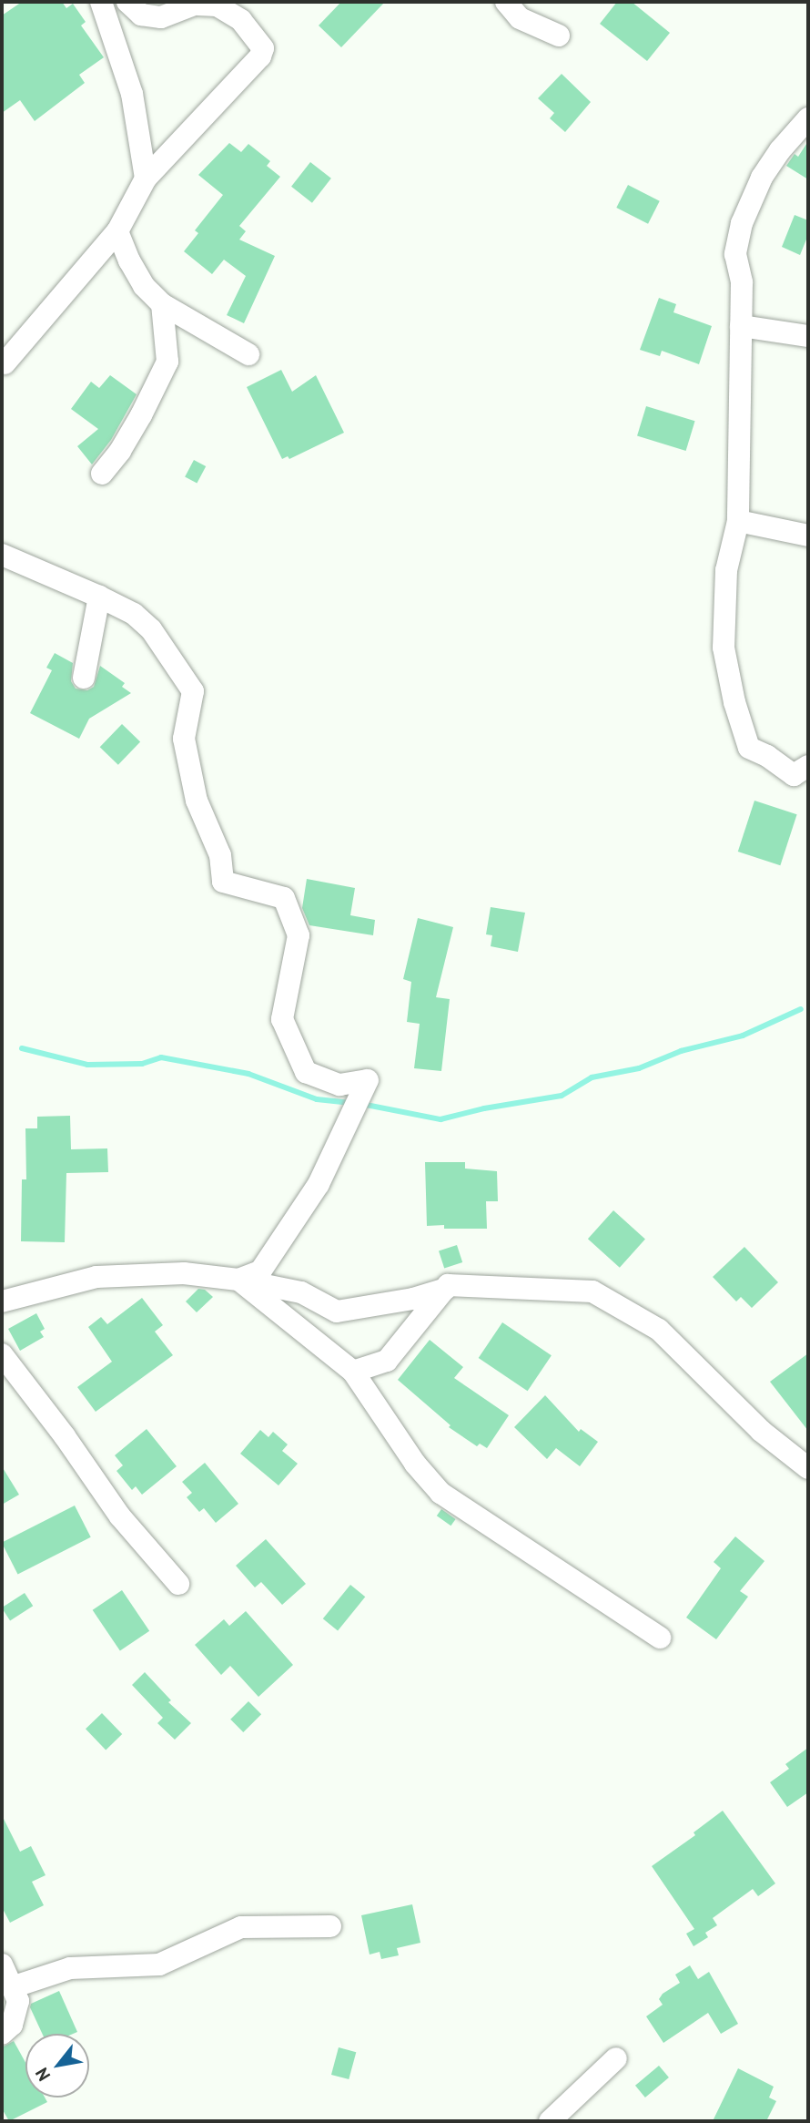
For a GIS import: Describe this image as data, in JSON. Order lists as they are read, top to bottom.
{
  "north": "bottom left"
}
